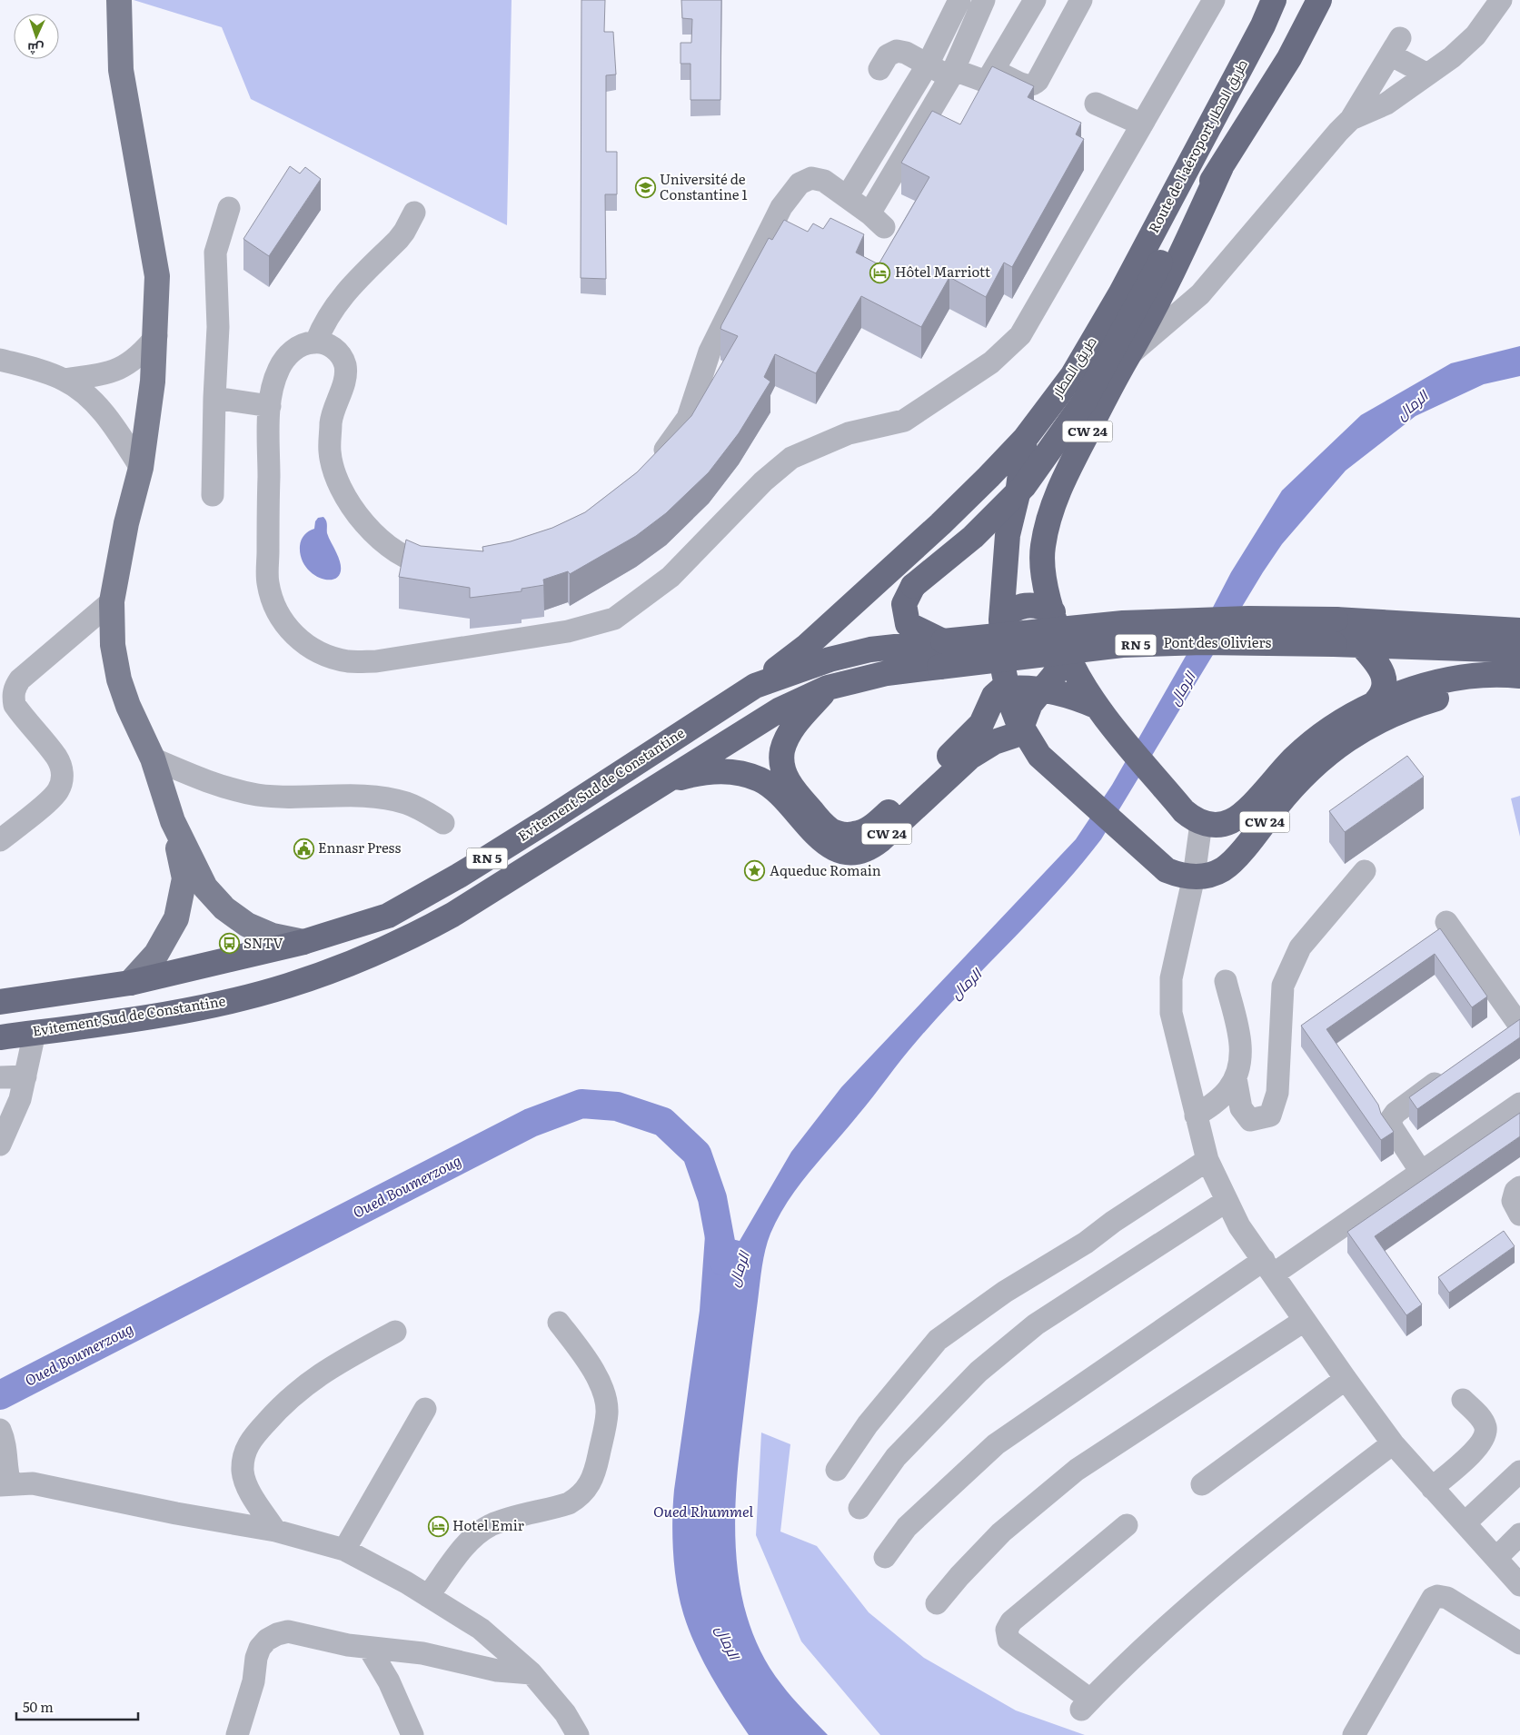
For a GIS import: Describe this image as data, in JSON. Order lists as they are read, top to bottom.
{
  "streets": {
    "highway": [
      "Route de l'aéroport طريق المطار",
      "طريق المطار",
      "CW 24",
      "Pont des Oliviers",
      "RN 5",
      "Evitement Sud de Constantine"
    ]
  },
  "crossings": [
    ["Route de l'aéroport طريق المطار", "طريق المطار"],
    ["Route de l'aéroport طريق المطار", "CW 24"],
    ["Route de l'aéroport طريق المطار", "Pont des Oliviers"],
    ["Route de l'aéroport طريق المطار", "Evitement Sud de Constantine"],
    ["طريق المطار", "CW 24"],
    ["CW 24", "Evitement Sud de Constantine"],
    ["Pont des Oliviers", "RN 5"],
    ["Pont des Oliviers", "Evitement Sud de Constantine"]
  ],
  "water": ["الرمال", "Oued Boumerzoug", "Oued Rhummel"],
  "places": {
    "school or university": ["Université de Constantine 1"],
    "hotel": ["Hôtel Marriott", "Hotel Emir"],
    "public building": ["Ennasr Press"],
    "place": ["Aqueduc Romain"],
    "bus stop": ["SNTV"]
  },
  "scale_bar": "50 m",
  "north": "bottom"
}
